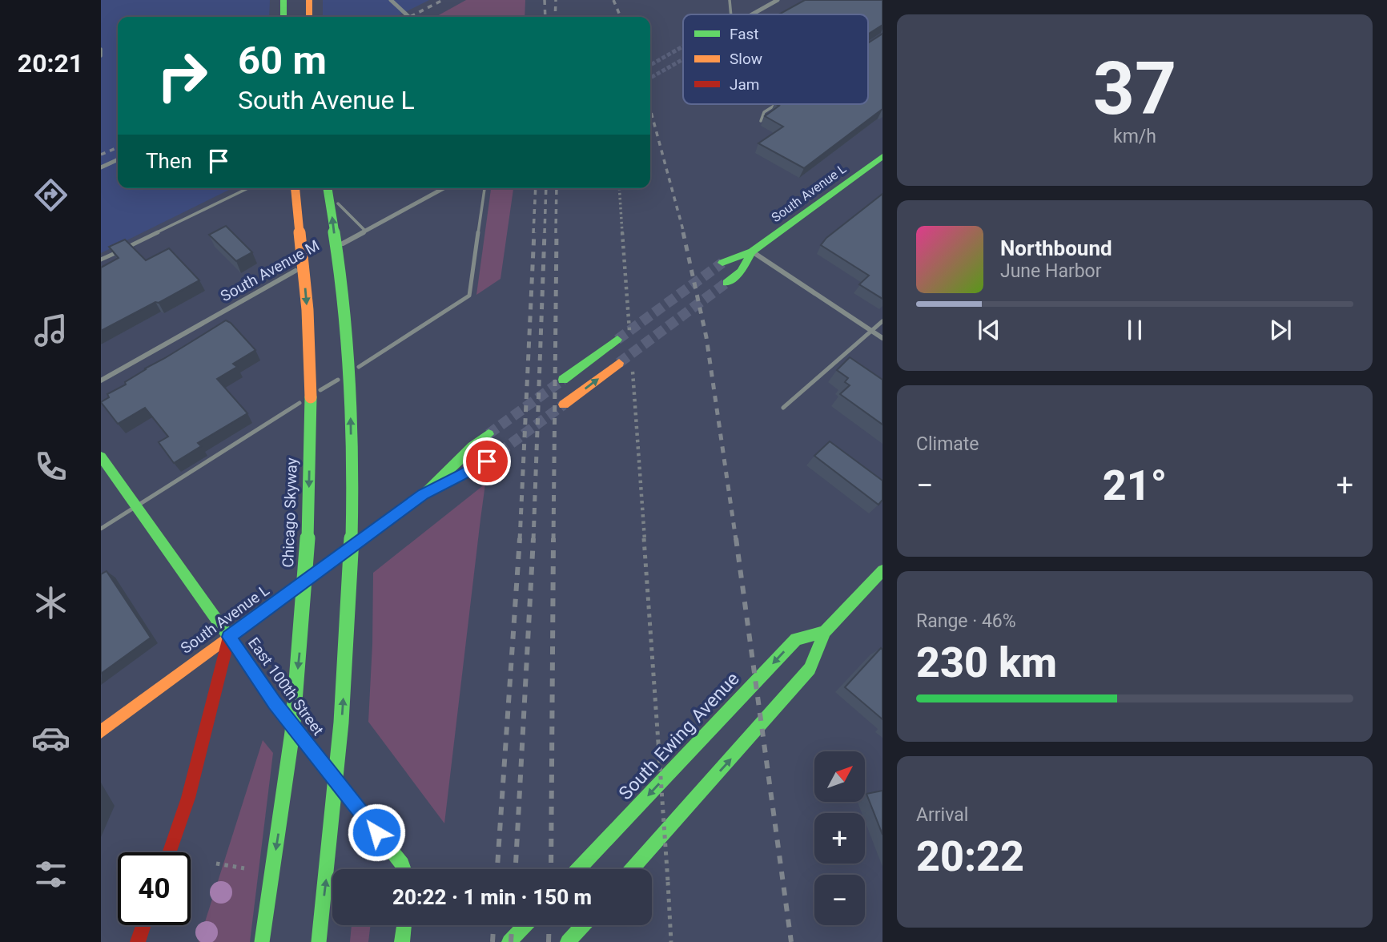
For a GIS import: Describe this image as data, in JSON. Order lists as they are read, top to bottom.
{
  "streets": {
    "main road": [
      "South Avenue L",
      "Chicago Skyway",
      "East 100th Street",
      "South Ewing Avenue"
    ],
    "street": ["South Avenue M"]
  },
  "crossings": [
    ["South Avenue L", "East 100th Street"]
  ],
  "legend": ["Fast", "Slow", "Jam"],
  "north": "top right",
  "page": {
    "tabs": "20:21",
    "tile": [
      ["37", "km/h"],
      "Climate",
      ["Range · 46%", "230 km"],
      ["Arrival", "20:22"]
    ],
    "turn": ["60 m", "South Avenue L"],
    "then": "Then",
    "song": ["Northbound", "June Harbor"],
    "heat": ["−", "21°", "+"],
    "map_buttons": ["+", "−"],
    "limit": "40",
    "trip": "20:22 · 1 min · 150 m"
  }
}
